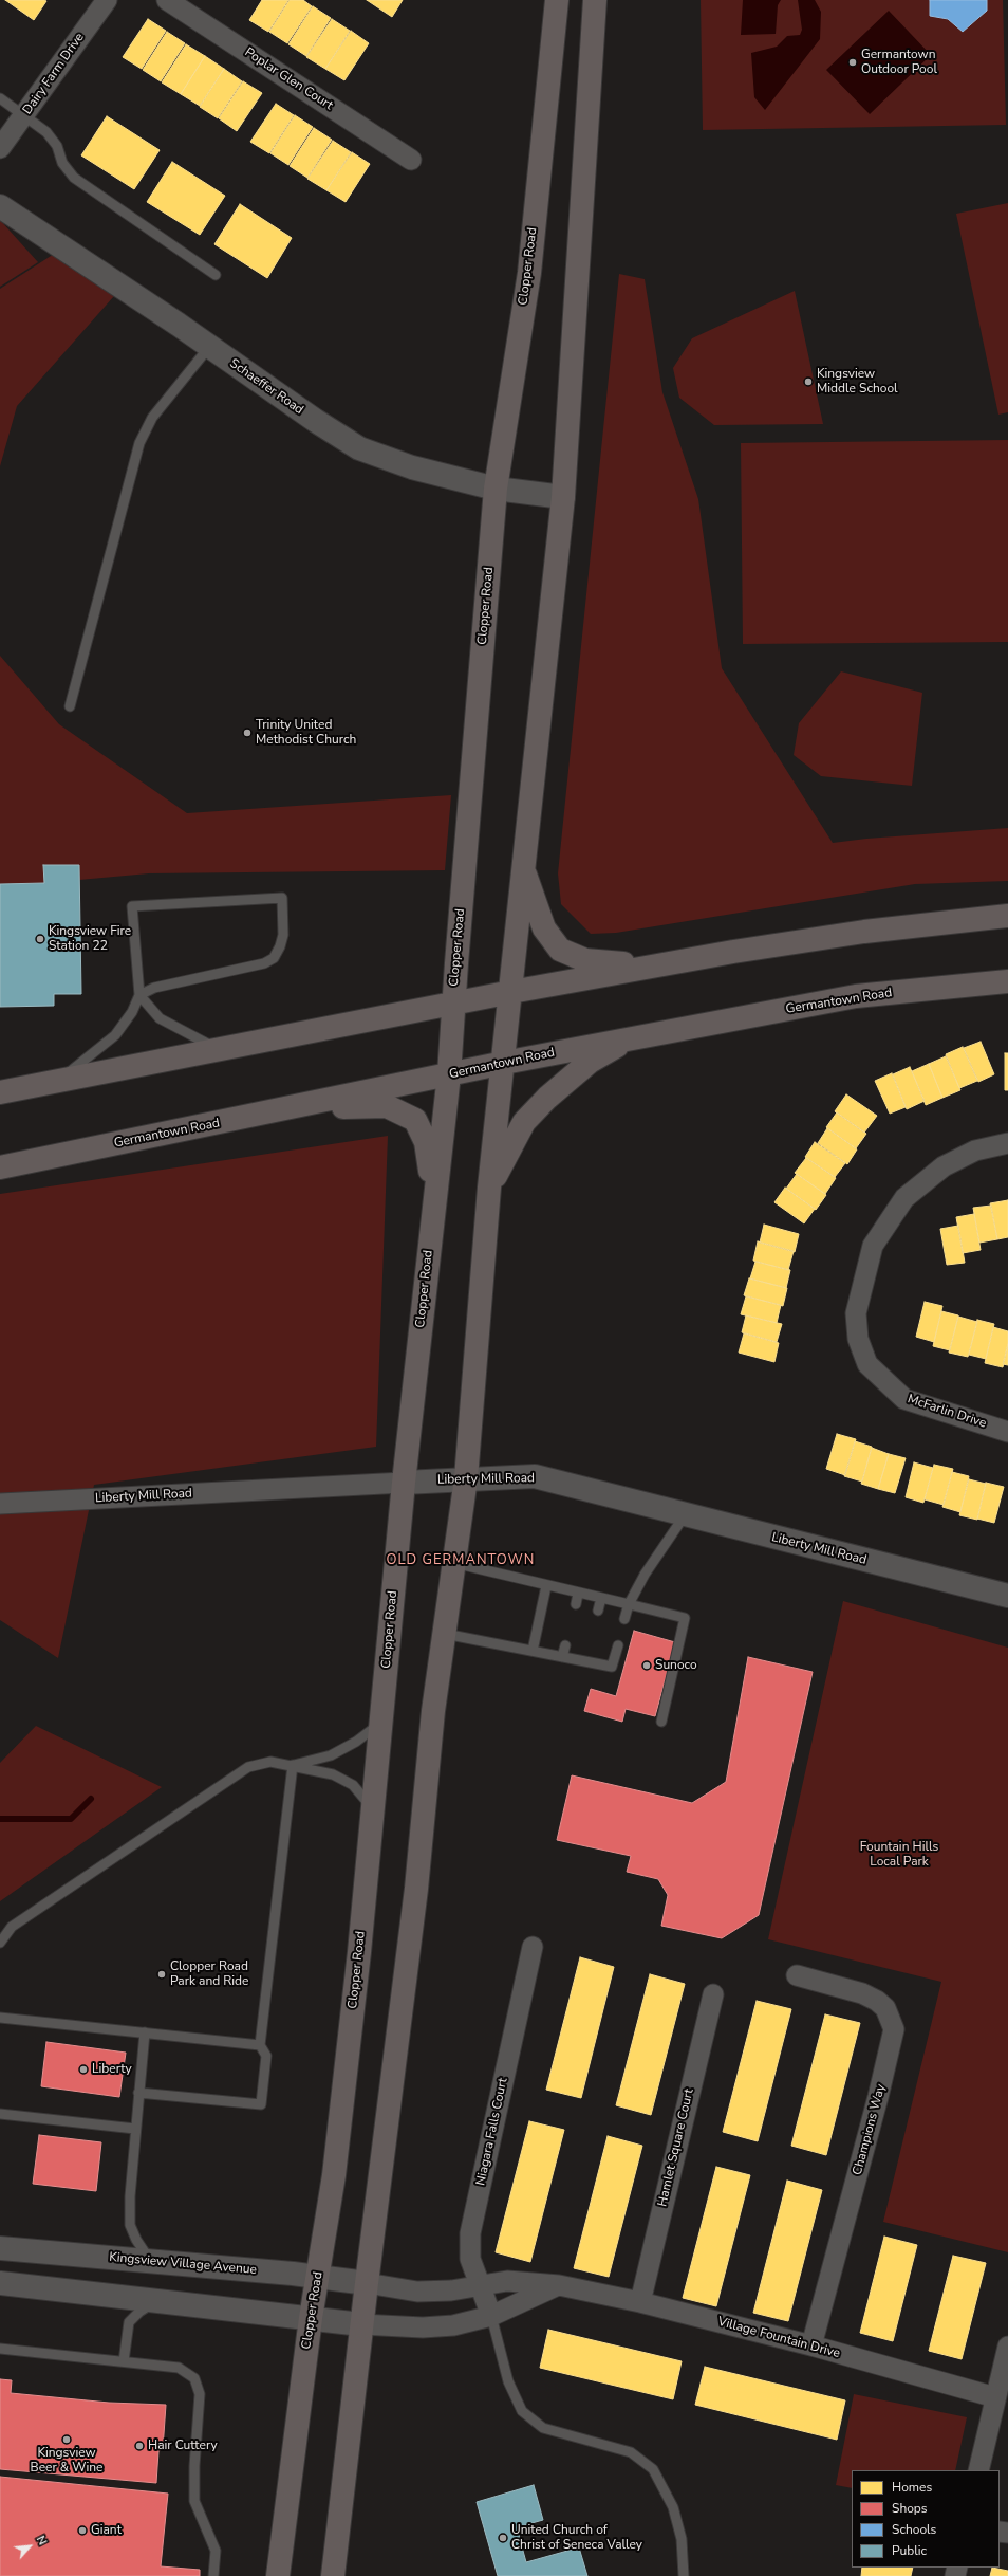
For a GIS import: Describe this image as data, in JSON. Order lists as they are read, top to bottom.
{
  "streets": {
    "main road": ["Clopper Road", "Germantown Road"],
    "street": [
      "Dairy Farm Drive",
      "Poplar Glen Court",
      "Schaeffer Road",
      "McFarlin Drive",
      "Liberty Mill Road",
      "Champions Way",
      "Niagara Falls Court",
      "Hamlet Square Court",
      "Kingsview Village Avenue",
      "Village Fountain Drive"
    ]
  },
  "crossings": [
    ["Clopper Road", "Schaeffer Road"],
    ["Clopper Road", "Germantown Road"],
    ["Clopper Road", "Liberty Mill Road"],
    ["Clopper Road", "Kingsview Village Avenue"],
    ["Champions Way", "Village Fountain Drive"],
    ["Niagara Falls Court", "Village Fountain Drive"],
    ["Hamlet Square Court", "Village Fountain Drive"],
    ["Kingsview Village Avenue", "Village Fountain Drive"]
  ],
  "districts": ["OLD GERMANTOWN"],
  "parks": ["Fountain Hills Local Park"],
  "places": [
    "Germantown Outdoor Pool",
    "Kingsview Middle School",
    "Trinity United Methodist Church",
    "Kingsview Fire Station 22",
    "Sunoco",
    "Clopper Road Park and Ride",
    "Liberty",
    "Kingsview Beer & Wine",
    "Hair Cuttery",
    "Giant",
    "United Church of Christ of Seneca Valley"
  ],
  "legend": [
    "Homes",
    "Shops",
    "Schools",
    "Public"
  ],
  "north": "top right"
}
